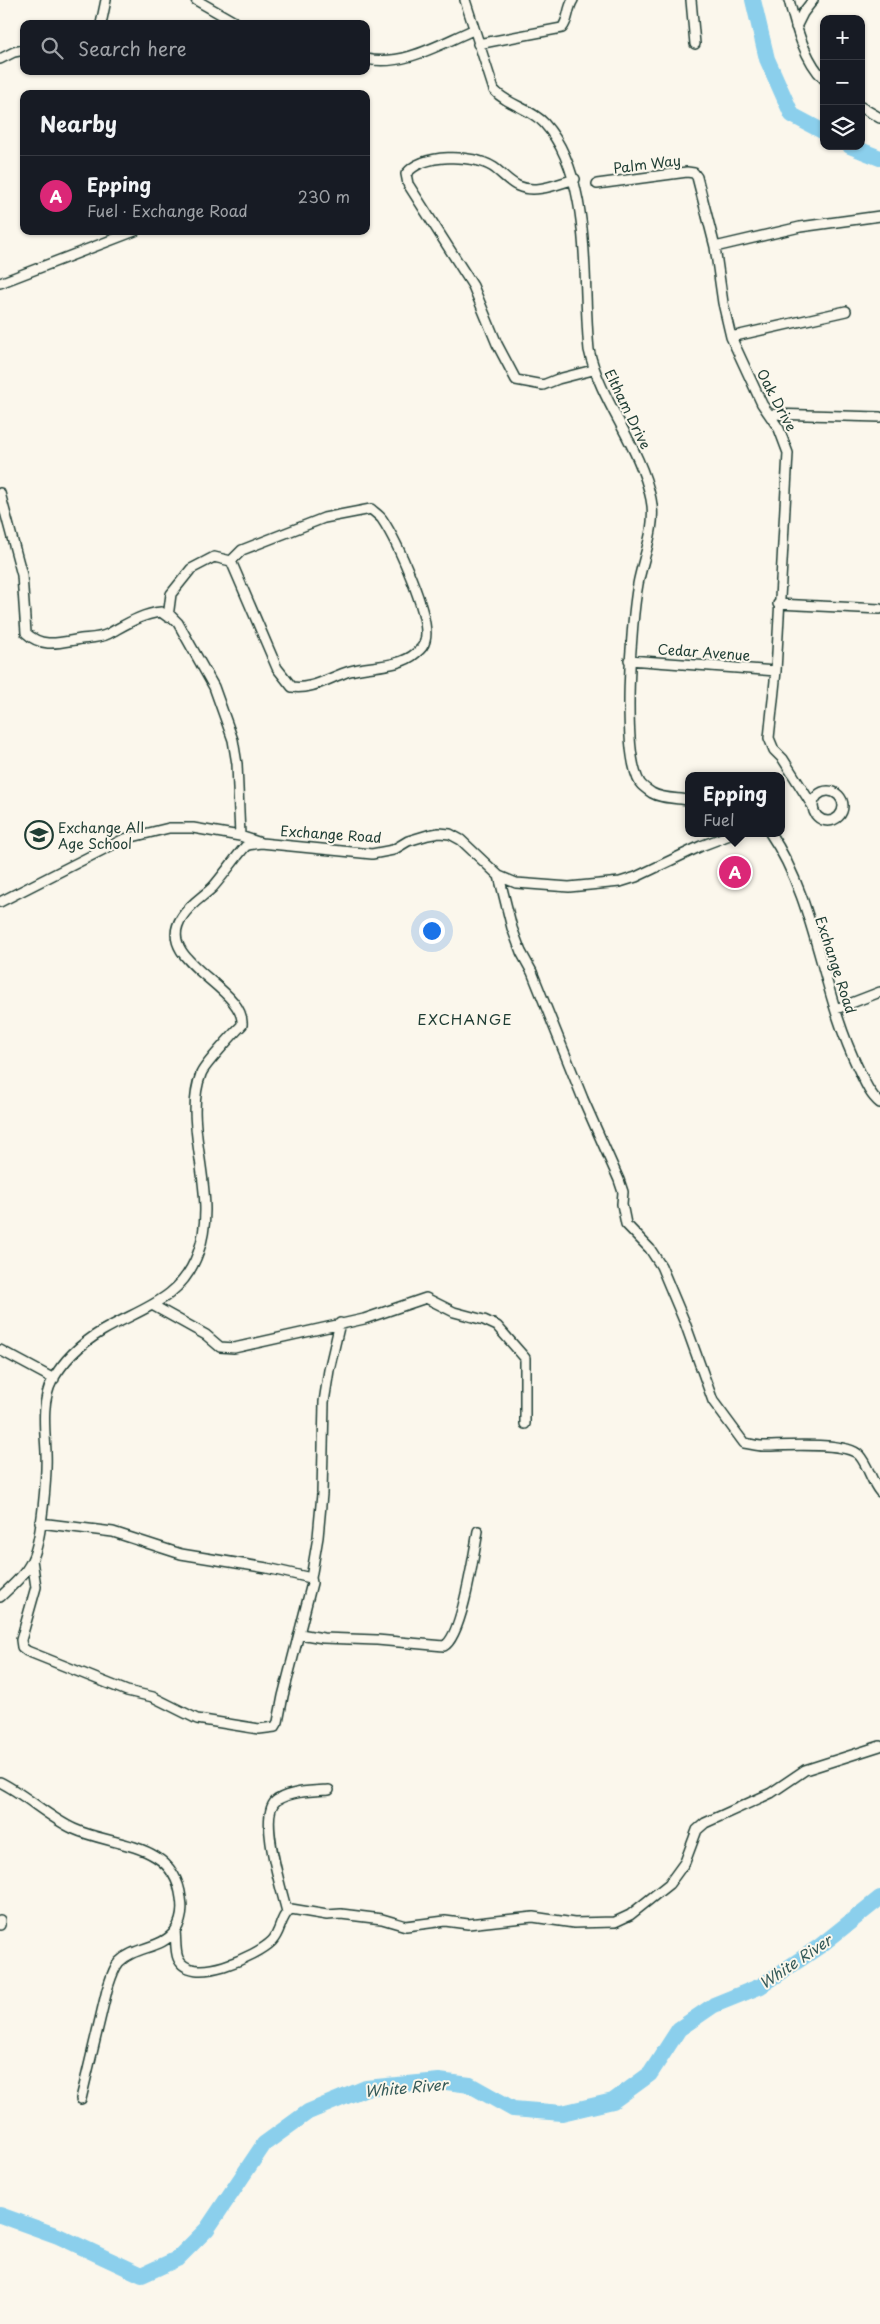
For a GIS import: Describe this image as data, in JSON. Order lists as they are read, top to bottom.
{
  "streets": {
    "street": [
      "Palm Way",
      "Oak Drive",
      "Eltham Drive",
      "Cedar Avenue",
      "Exchange Road"
    ]
  },
  "crossings": [
    ["Palm Way", "Oak Drive"],
    ["Oak Drive", "Cedar Avenue"],
    ["Eltham Drive", "Cedar Avenue"]
  ],
  "districts": ["EXCHANGE"],
  "water": ["White River"],
  "places": {
    "school or university": ["Exchange All Age School"]
  },
  "page": {
    "map_buttons": ["+", "−"],
    "search": "Search here",
    "heading": "Nearby",
    "list": [
      {
        "mark": "A",
        "name": "Epping",
        "note": "Fuel · Exchange Road",
        "value": "230 m"
      }
    ],
    "popup": ["Epping", "Fuel"],
    "pins": "A"
  }
}
